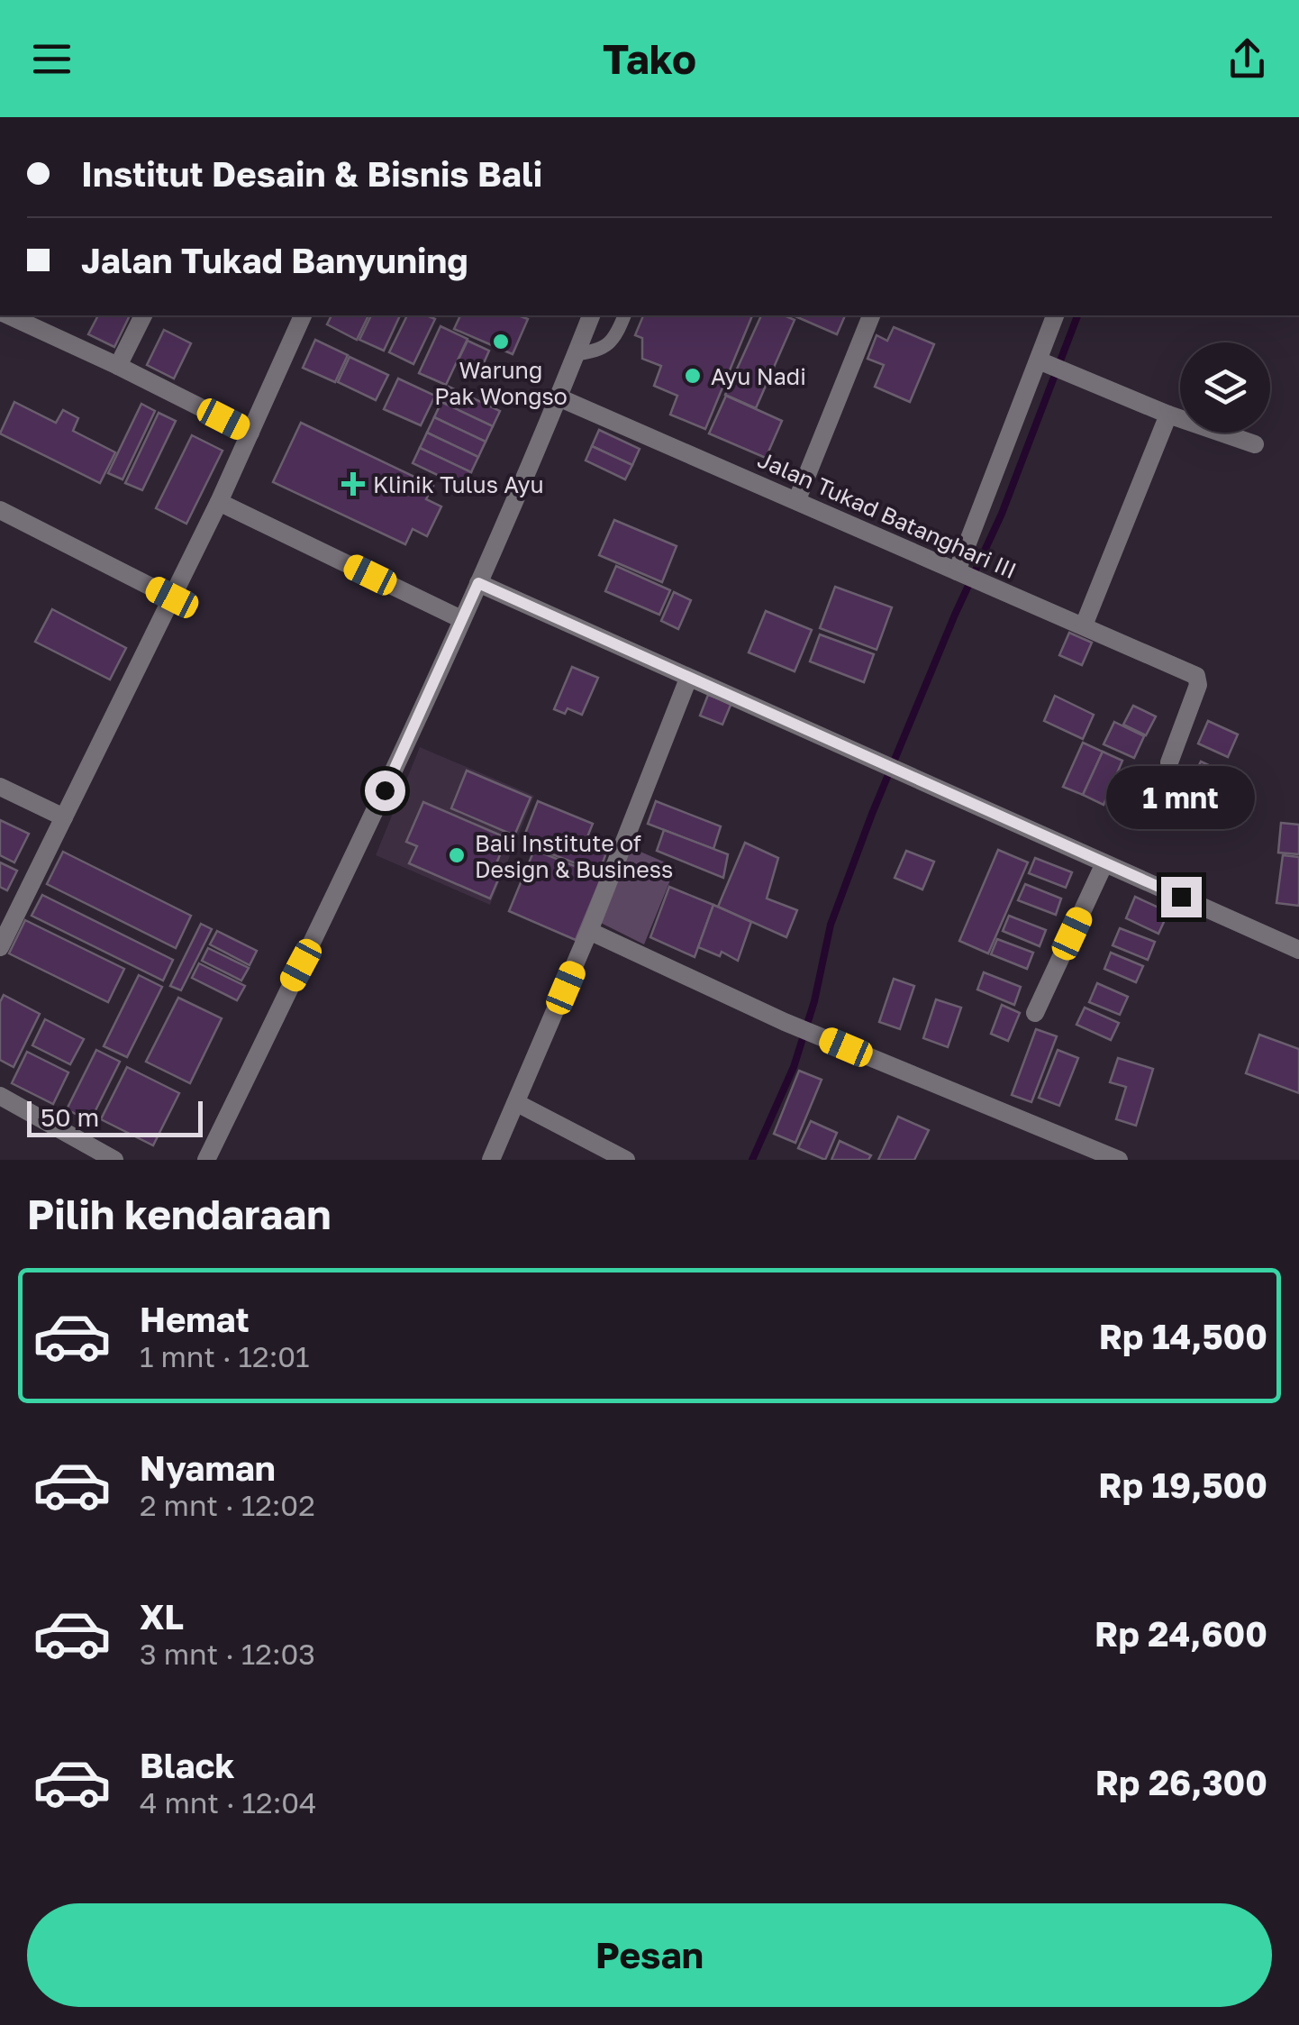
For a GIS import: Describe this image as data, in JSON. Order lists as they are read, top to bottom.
{
  "streets": {
    "street": ["Jalan Tukad Batanghari III"]
  },
  "places": {
    "other": ["Warung Pak Wongso", "Ayu Nadi", "Bali Institute of Design & Business"],
    "health": ["Klinik Tulus Ayu"]
  },
  "scale_bar": "50 m",
  "page": {
    "header": "Tako",
    "banner": ["Institut Desain & Bisnis Bali", "Jalan Tukad Banyuning"],
    "bubble": "1 mnt",
    "scale": "50 m",
    "heading": "Pilih kendaraan",
    "list": [
      {
        "name": "Hemat",
        "note": "1 mnt · 12:01",
        "value": "Rp 14,500"
      },
      {
        "name": "Nyaman",
        "note": "2 mnt · 12:02",
        "value": "Rp 19,500"
      },
      {
        "name": "XL",
        "note": "3 mnt · 12:03",
        "value": "Rp 24,600"
      },
      {
        "name": "Black",
        "note": "4 mnt · 12:04",
        "value": "Rp 26,300"
      }
    ],
    "buttons": "Pesan"
  }
}
